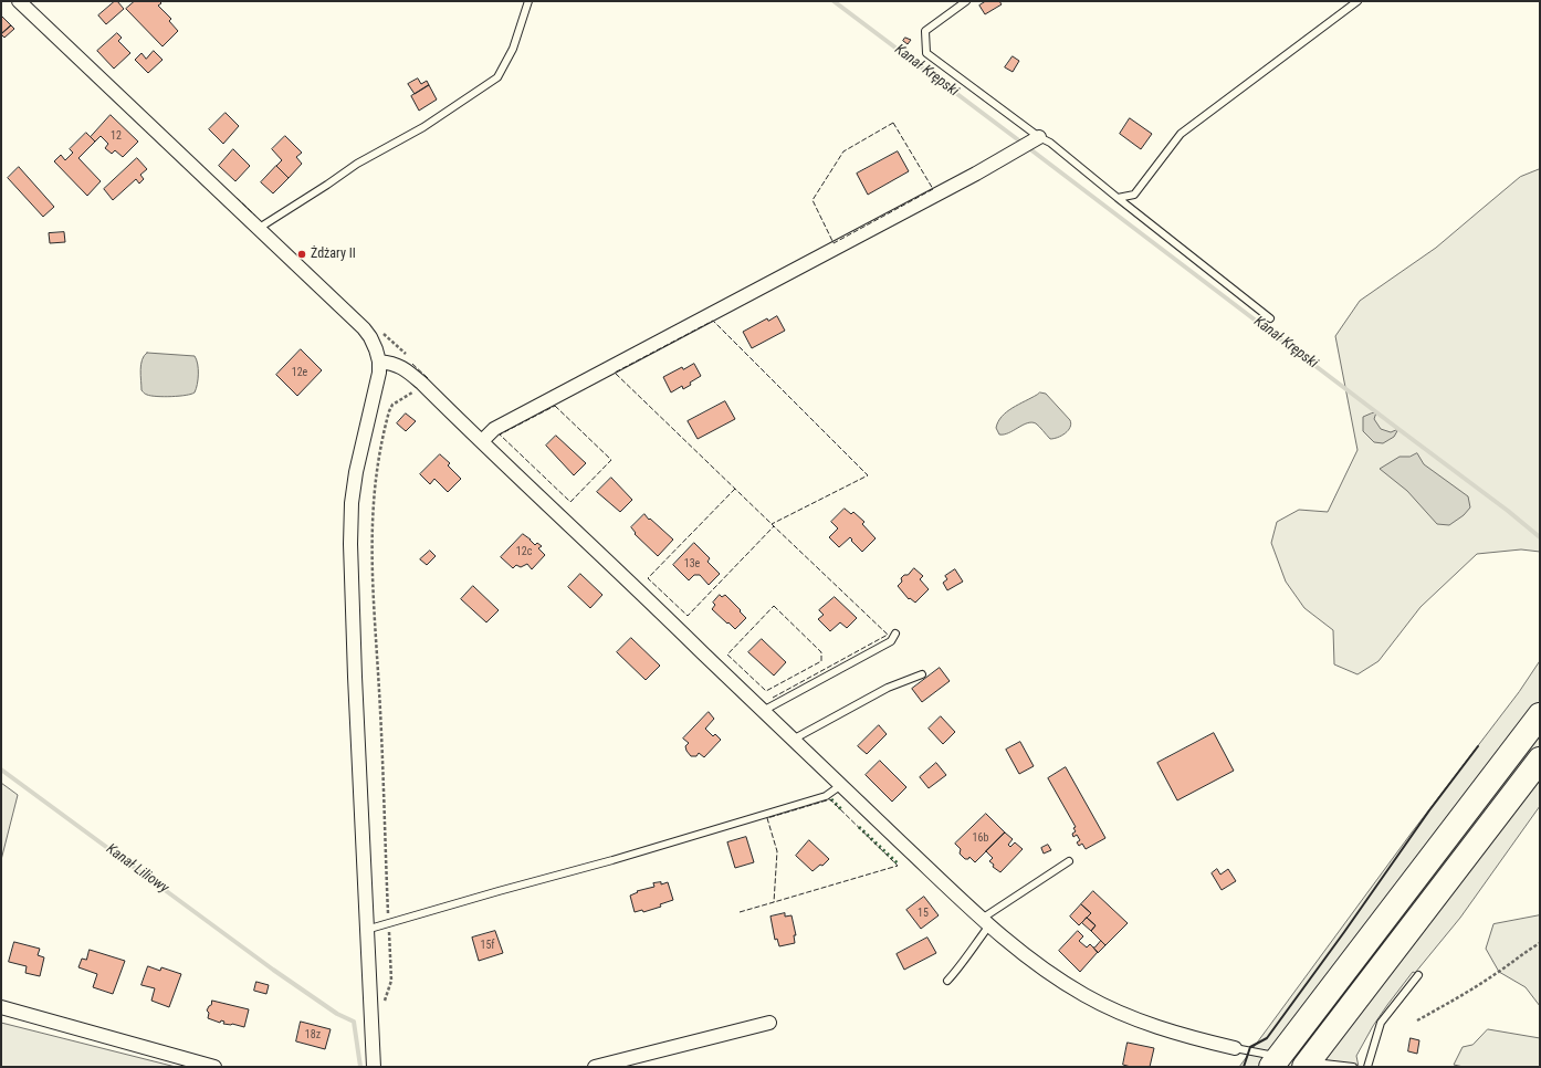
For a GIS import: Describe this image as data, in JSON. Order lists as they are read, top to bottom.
{
  "water": ["Kanał Krępski", "Kanał Liliowy"],
  "places": ["Żdżary II"],
  "house_numbers": [
    "12",
    "12e",
    "12c",
    "13e",
    "16b",
    "15",
    "15f",
    "18z"
  ]
}
